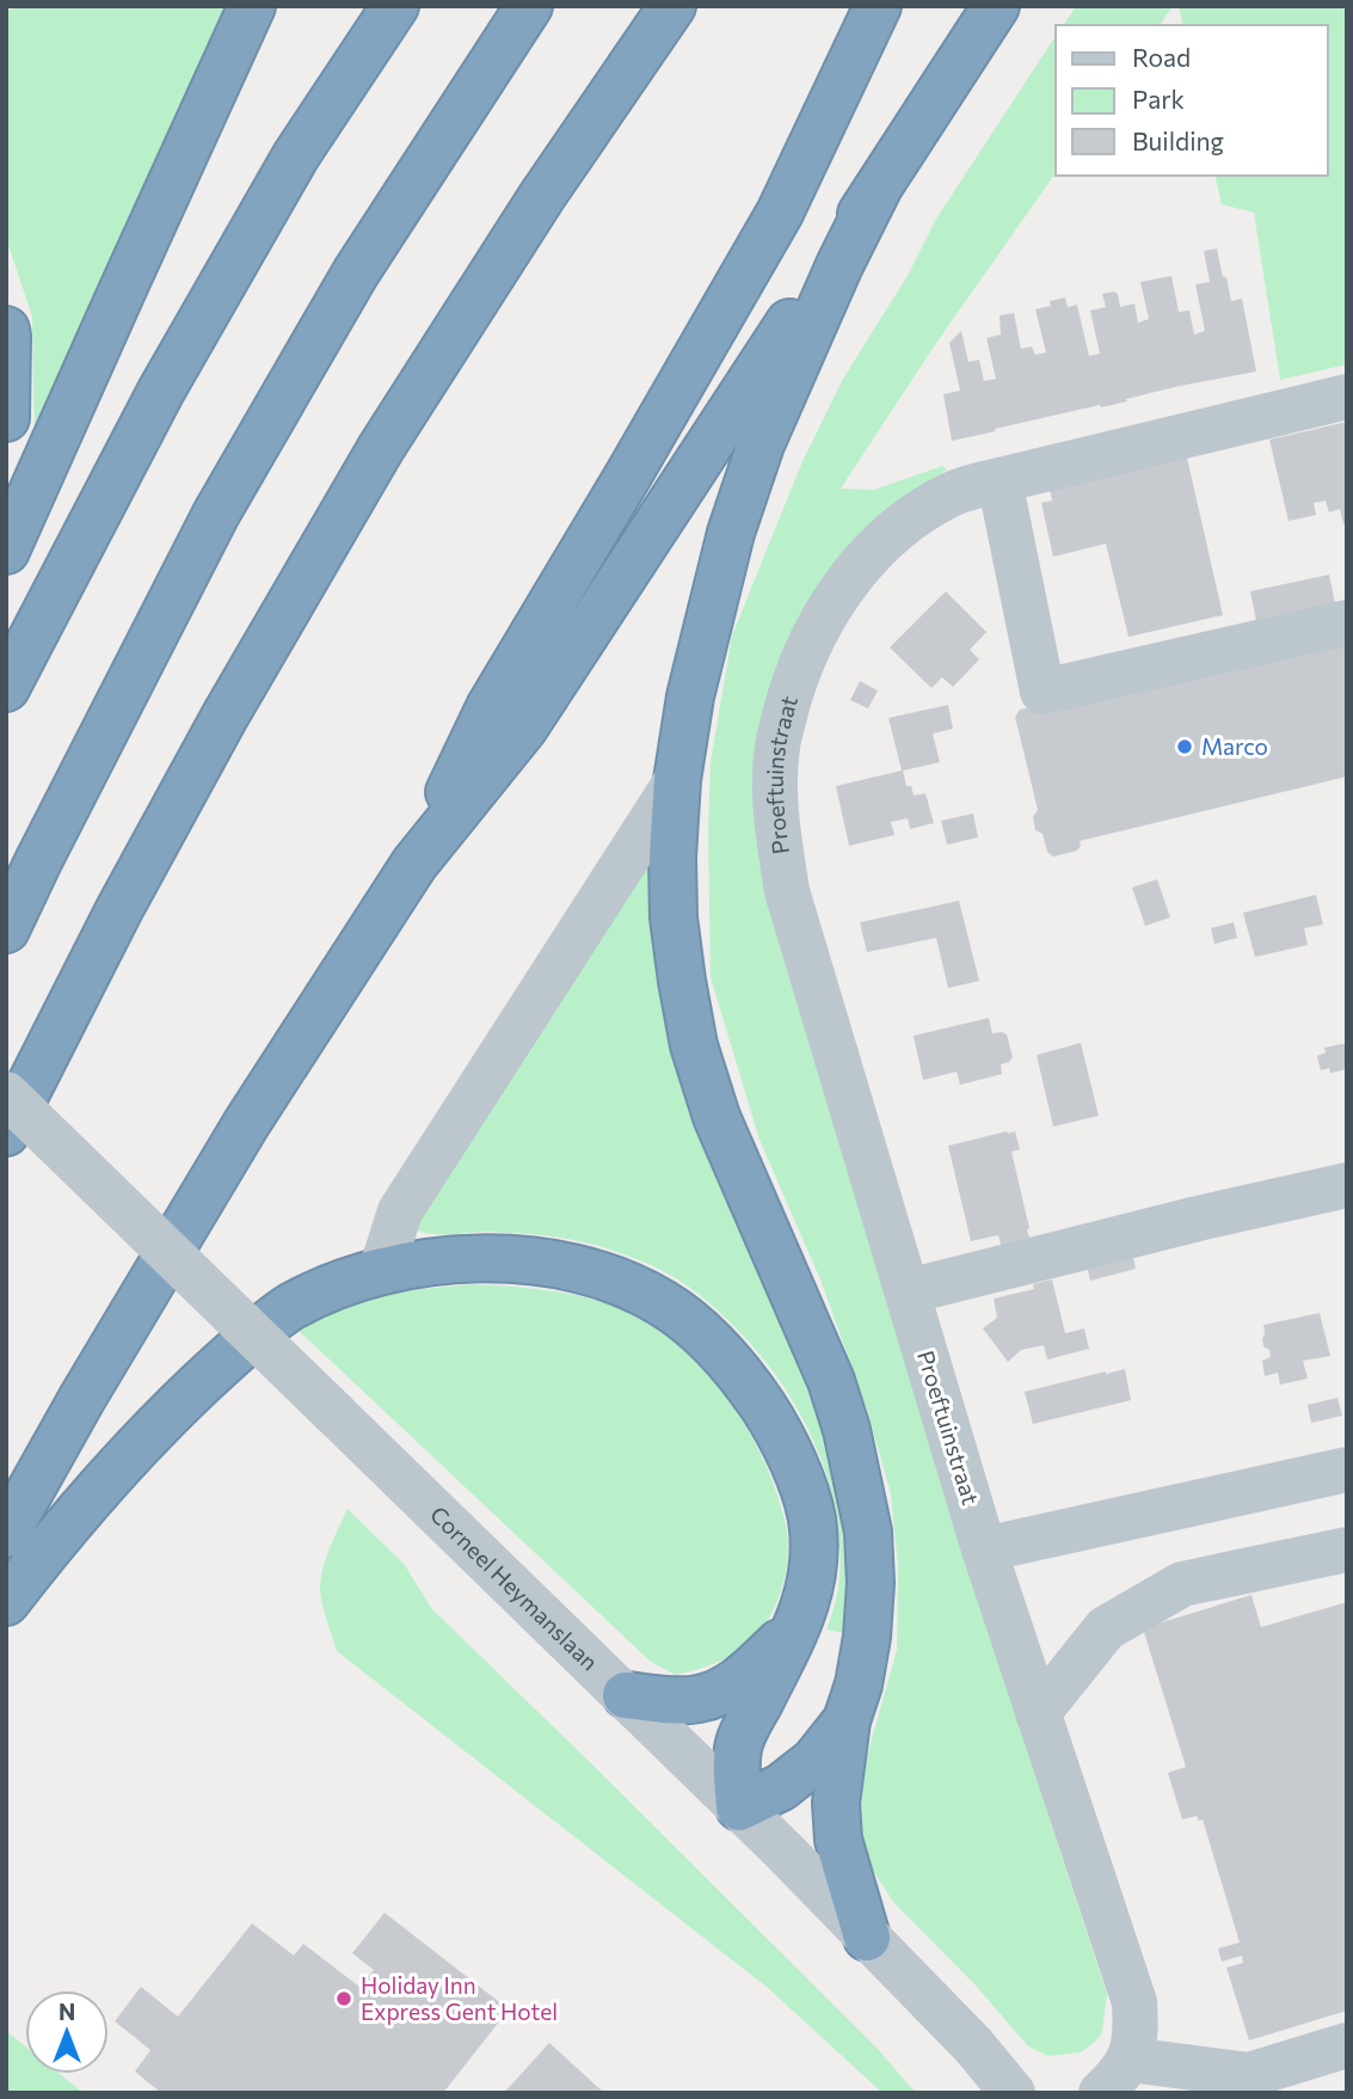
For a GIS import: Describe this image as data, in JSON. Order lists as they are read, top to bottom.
{
  "streets": {
    "street": ["Proeftuinstraat", "Corneel Heymanslaan"]
  },
  "places": ["Marco", "Holiday Inn Express Gent Hotel"],
  "legend": ["Road", "Park", "Building"],
  "north": "top"
}
